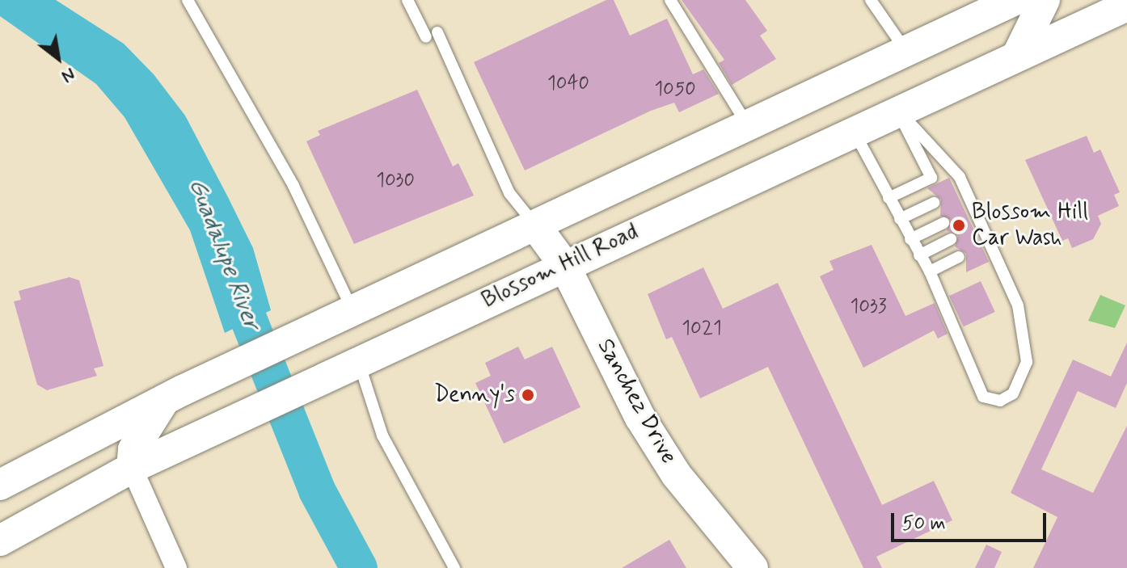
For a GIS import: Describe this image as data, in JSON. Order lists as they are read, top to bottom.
{
  "streets": {
    "main road": ["Blossom Hill Road", "Sanchez Drive"]
  },
  "crossings": [
    ["Blossom Hill Road", "Sanchez Drive"]
  ],
  "water": ["Guadalupe River"],
  "places": ["Blossom Hill Car Wash", "Denny's"],
  "house_numbers": [
    "1040",
    "1050",
    "1030",
    "1033",
    "1021"
  ],
  "scale_bar": "50 m",
  "north": "bottom right"
}
